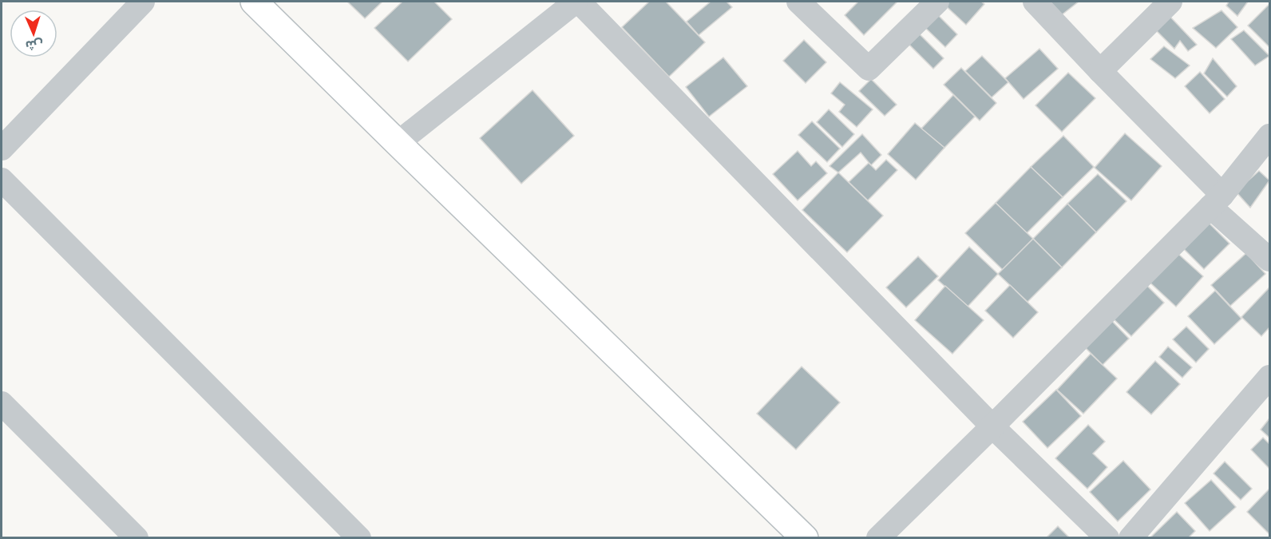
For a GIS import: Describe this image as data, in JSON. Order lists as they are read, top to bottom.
{
  "north": "bottom"
}
